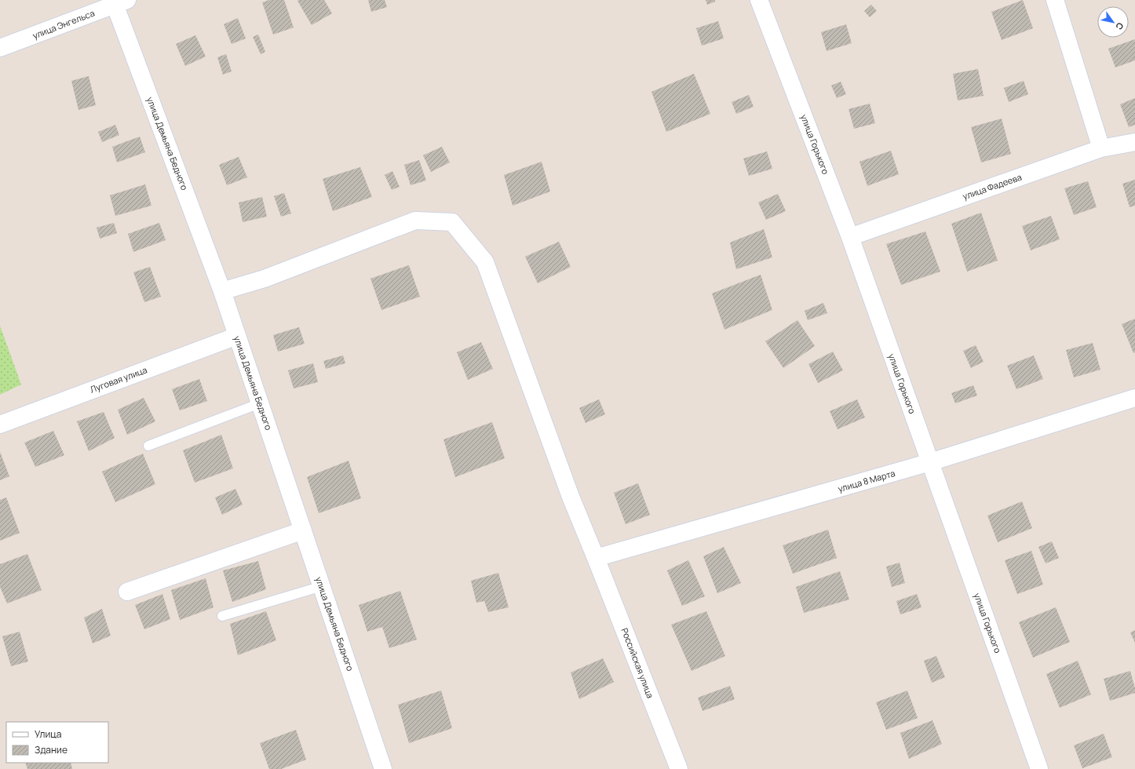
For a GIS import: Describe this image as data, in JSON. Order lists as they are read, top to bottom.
{
  "streets": {
    "street": [
      "улица Энгельса",
      "улица Демьяна Бедного",
      "улица Горького",
      "улица Фадеева",
      "Луговая улица",
      "улица 8 Марта",
      "Российская улица"
    ]
  },
  "crossings": [
    ["улица Энгельса", "улица Демьяна Бедного"],
    ["улица Демьяна Бедного", "Луговая улица"],
    ["улица Демьяна Бедного", "Российская улица"],
    ["улица Горького", "улица Фадеева"],
    ["улица Горького", "улица 8 Марта"],
    ["улица 8 Марта", "Российская улица"]
  ],
  "legend": ["Улица", "Здание"],
  "north": "bottom right"
}
